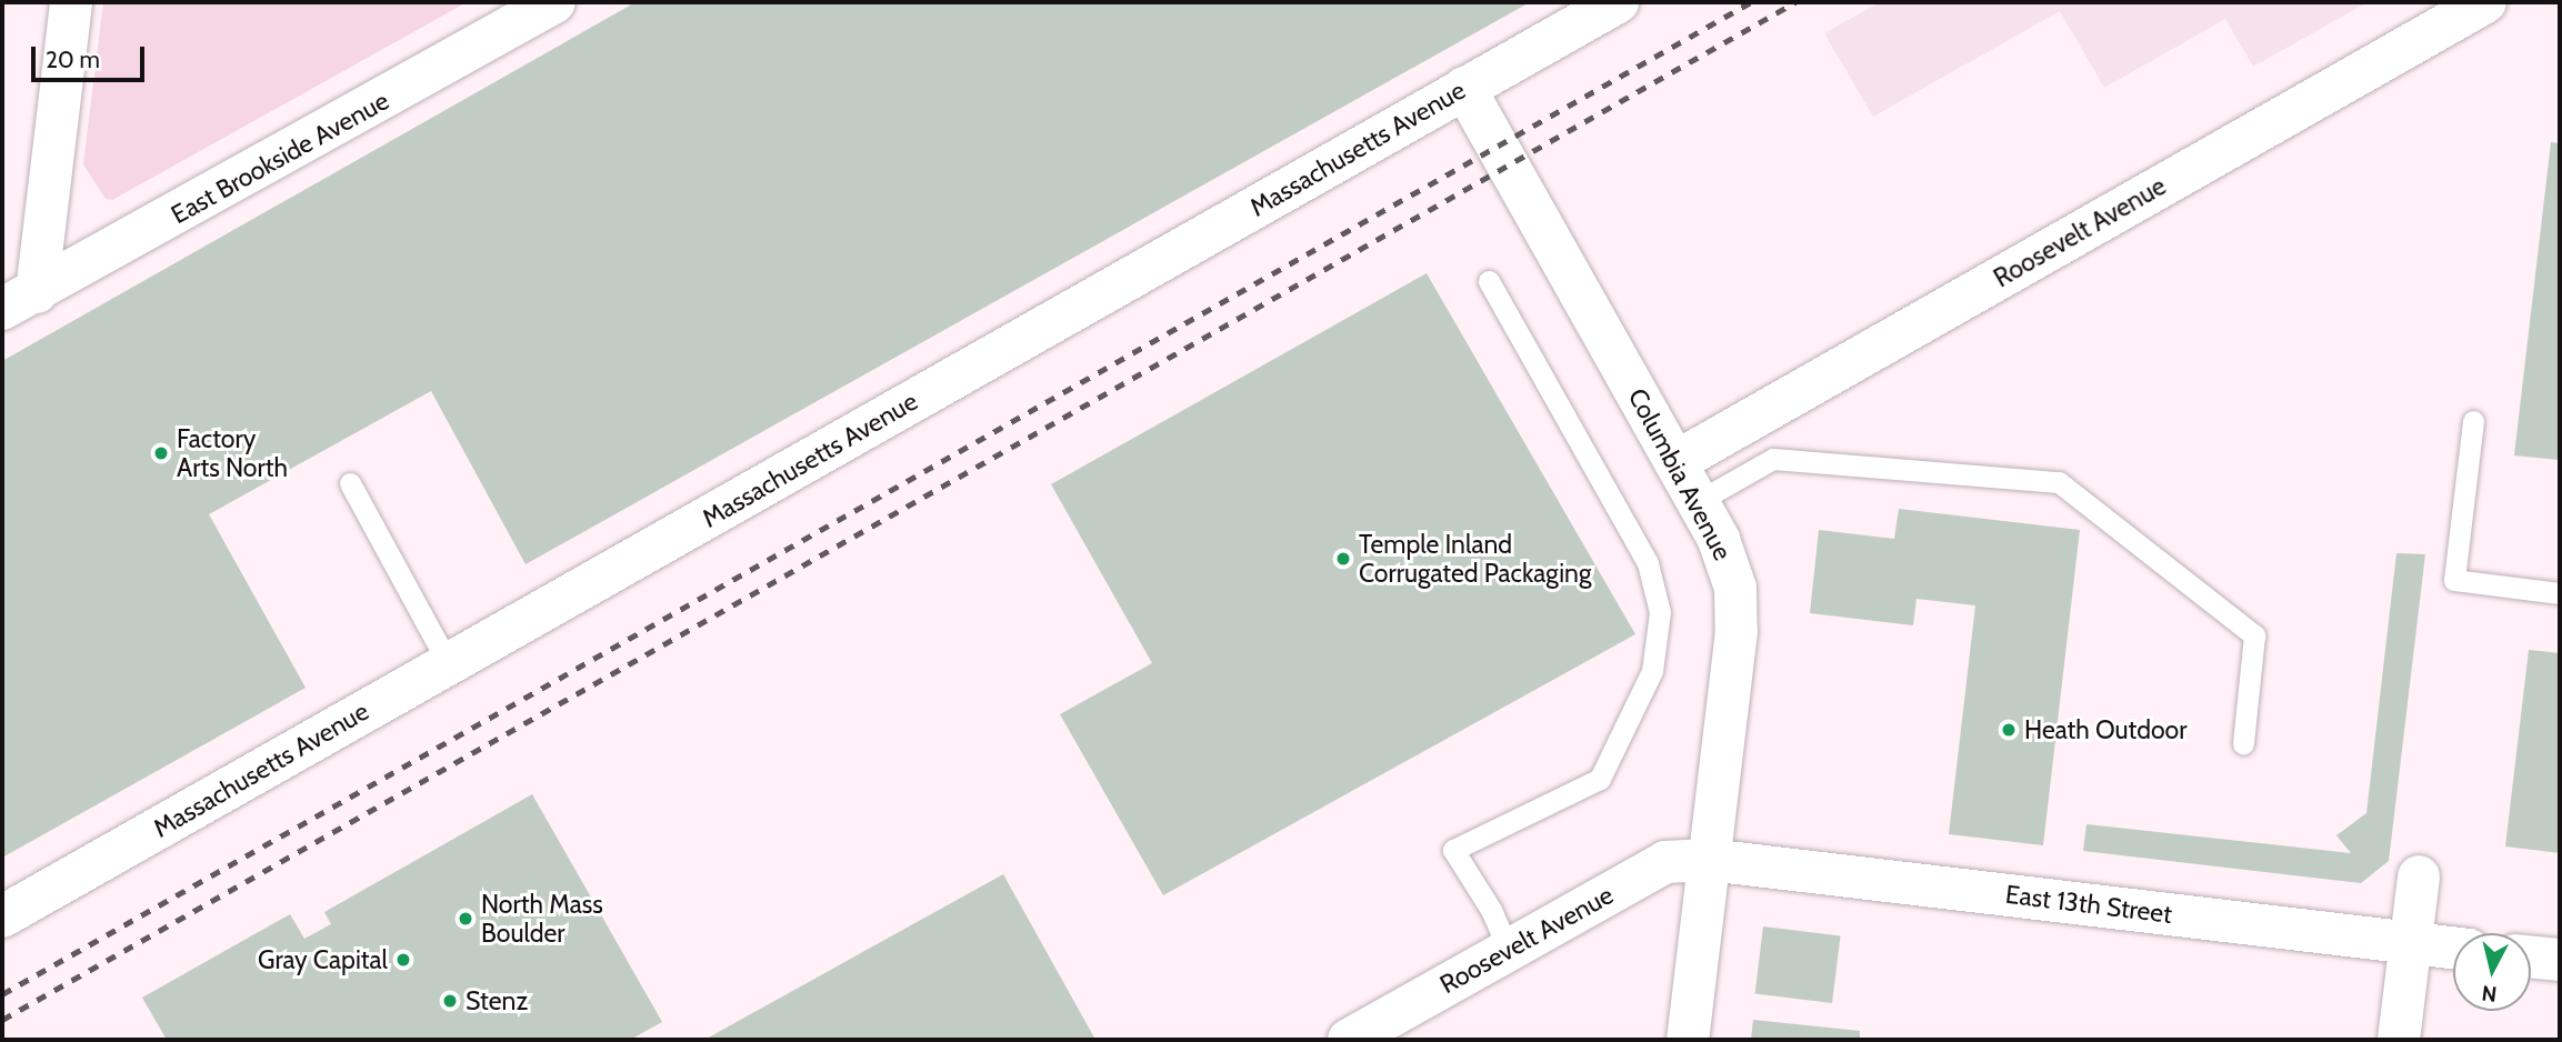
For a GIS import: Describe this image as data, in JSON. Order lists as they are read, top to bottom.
{
  "streets": {
    "street": [
      "Massachusetts Avenue",
      "East Brookside Avenue",
      "Roosevelt Avenue",
      "Columbia Avenue",
      "East 13th Street"
    ]
  },
  "crossings": [
    ["Massachusetts Avenue", "Columbia Avenue"],
    ["Roosevelt Avenue", "Columbia Avenue"],
    ["Roosevelt Avenue", "East 13th Street"],
    ["Columbia Avenue", "East 13th Street"]
  ],
  "places": [
    "Factory Arts North",
    "Temple Inland Corrugated Packaging",
    "Heath Outdoor",
    "North Mass Boulder",
    "Gray Capital",
    "Stenz"
  ],
  "scale_bar": "20 m",
  "north": "bottom"
}
